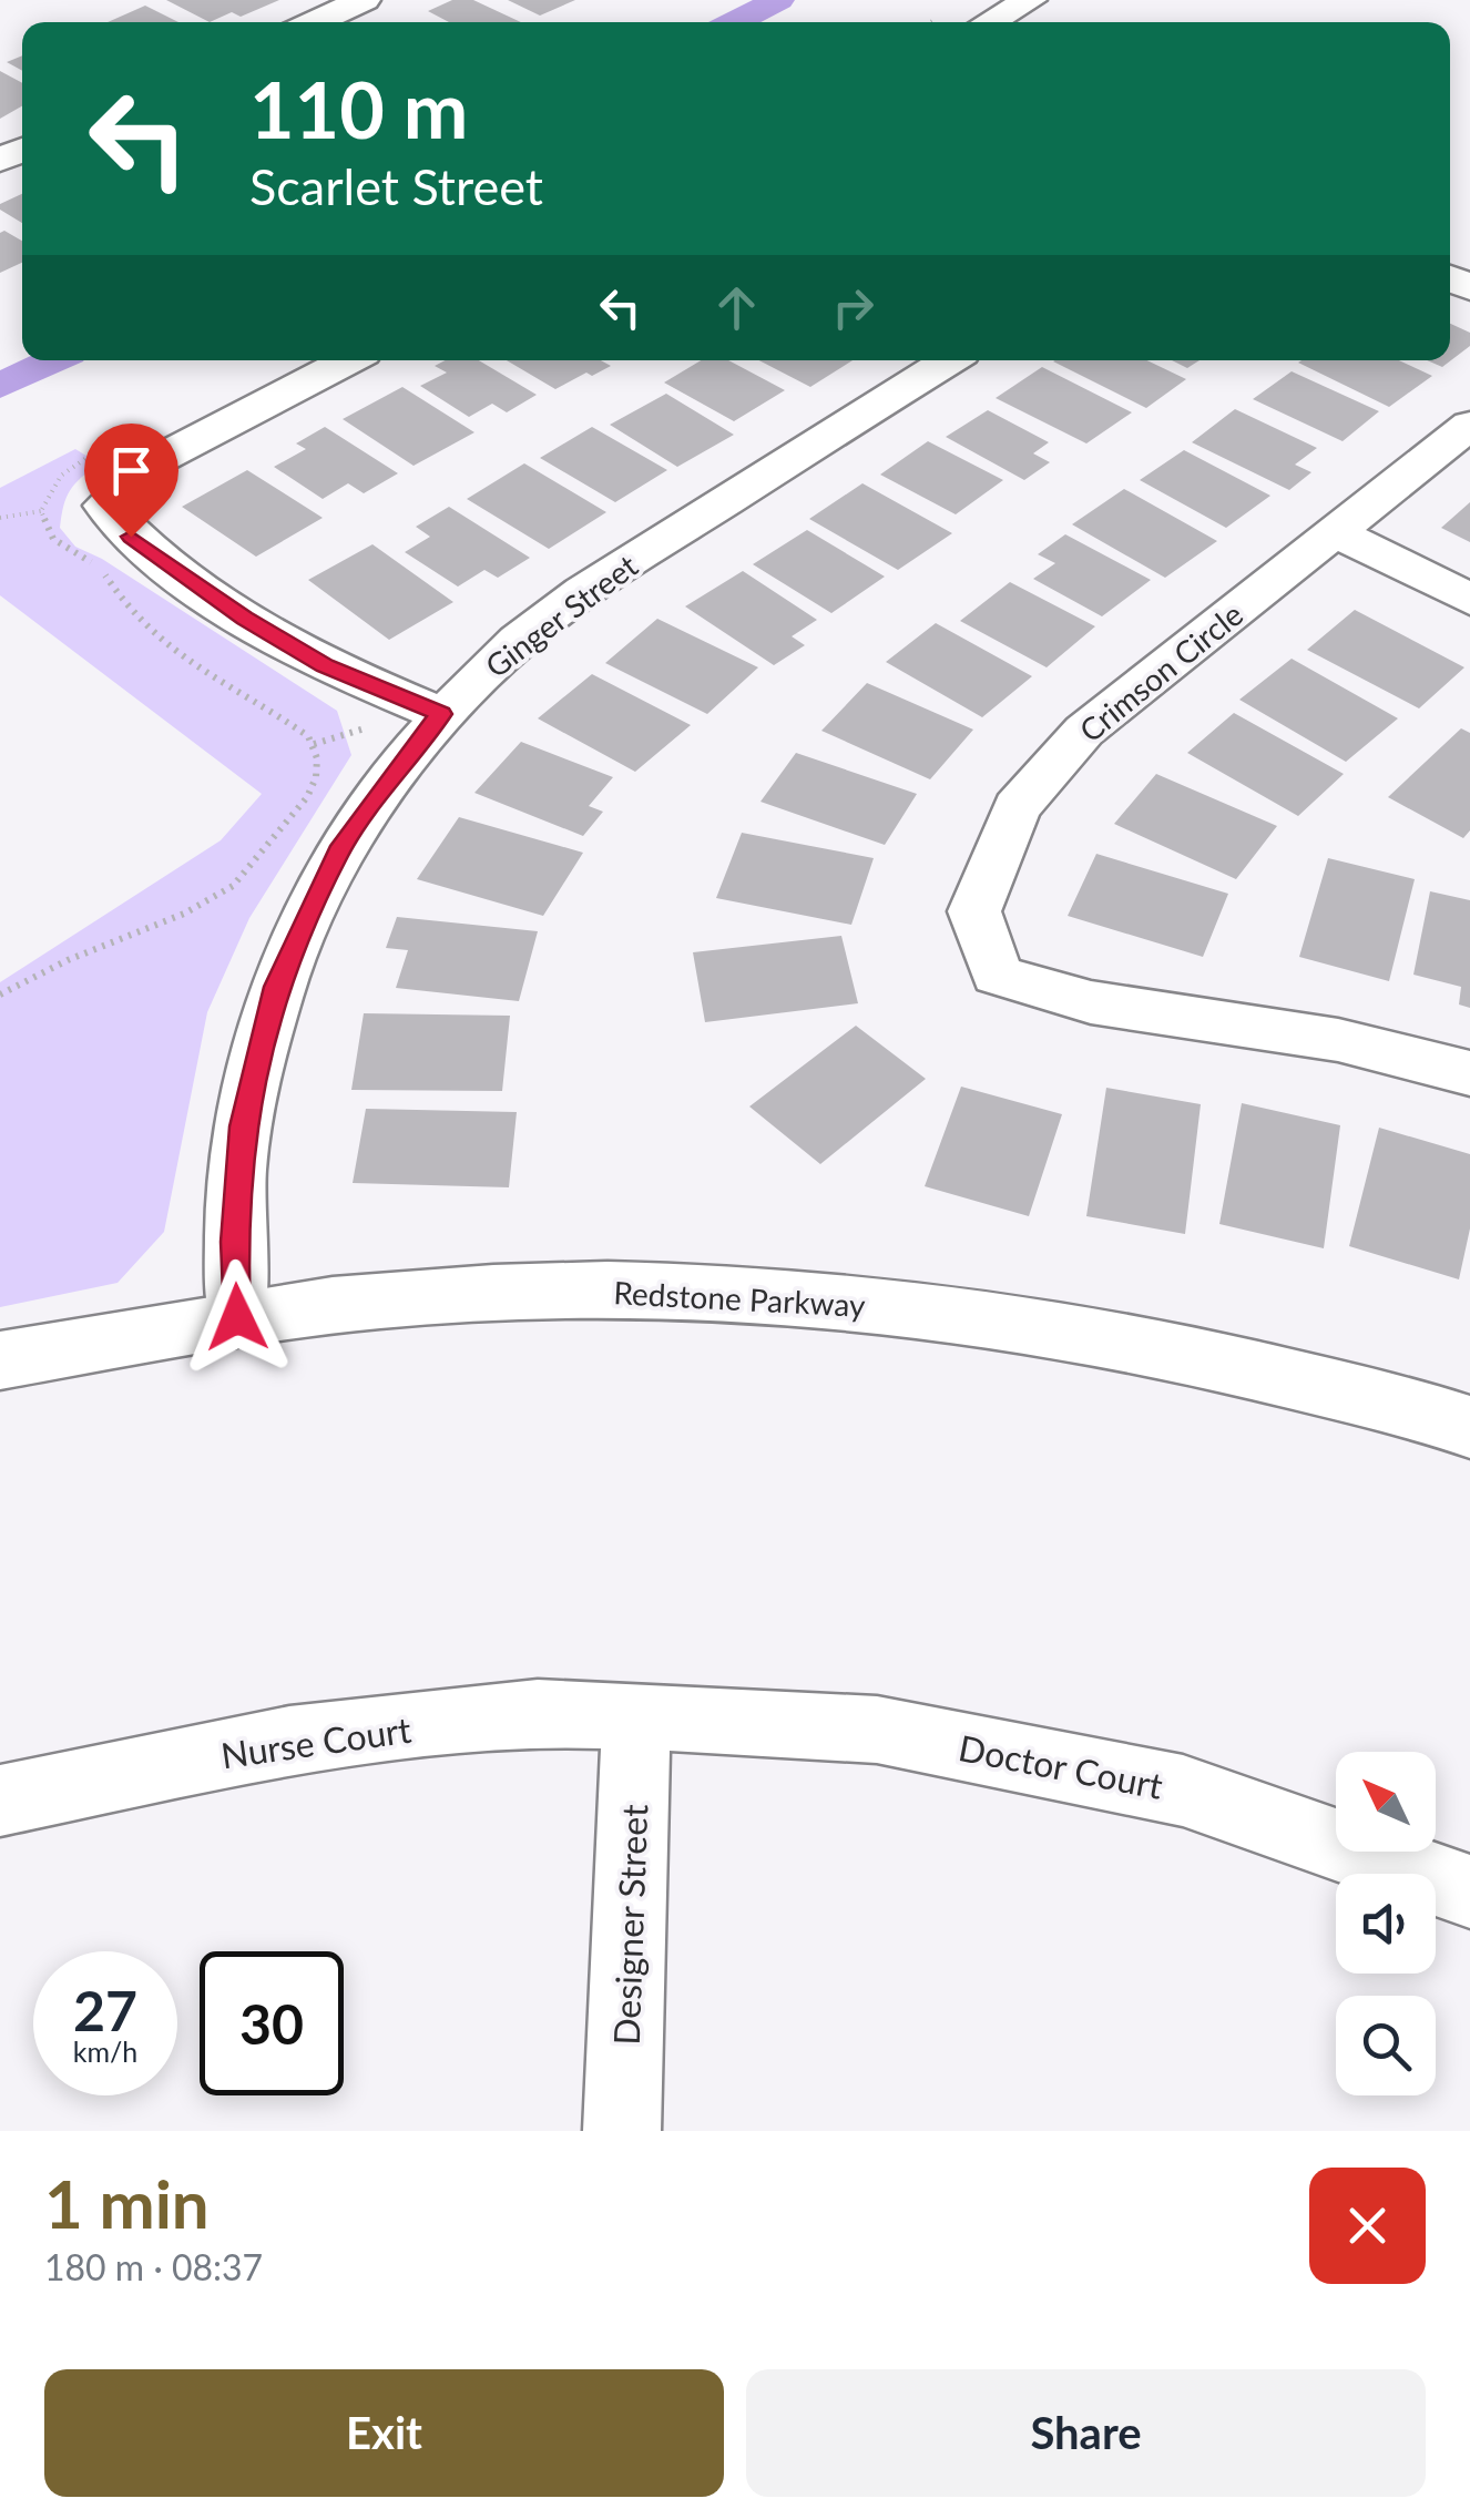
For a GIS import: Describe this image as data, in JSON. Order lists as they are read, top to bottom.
{
  "streets": {
    "street": [
      "Ginger Street",
      "Crimson Circle",
      "Redstone Parkway",
      "Nurse Court",
      "Doctor Court",
      "Designer Street"
    ]
  },
  "crossings": [
    ["Ginger Street", "Redstone Parkway"],
    ["Nurse Court", "Doctor Court"],
    ["Nurse Court", "Designer Street"],
    ["Doctor Court", "Designer Street"]
  ],
  "north": "top left",
  "page": {
    "turn": ["110 m", "Scarlet Street"],
    "speed": "27 km/h",
    "limit": "30",
    "heading": ["1 min", "180 m · 08:37"],
    "buttons": ["Exit", "Share"]
  }
}
